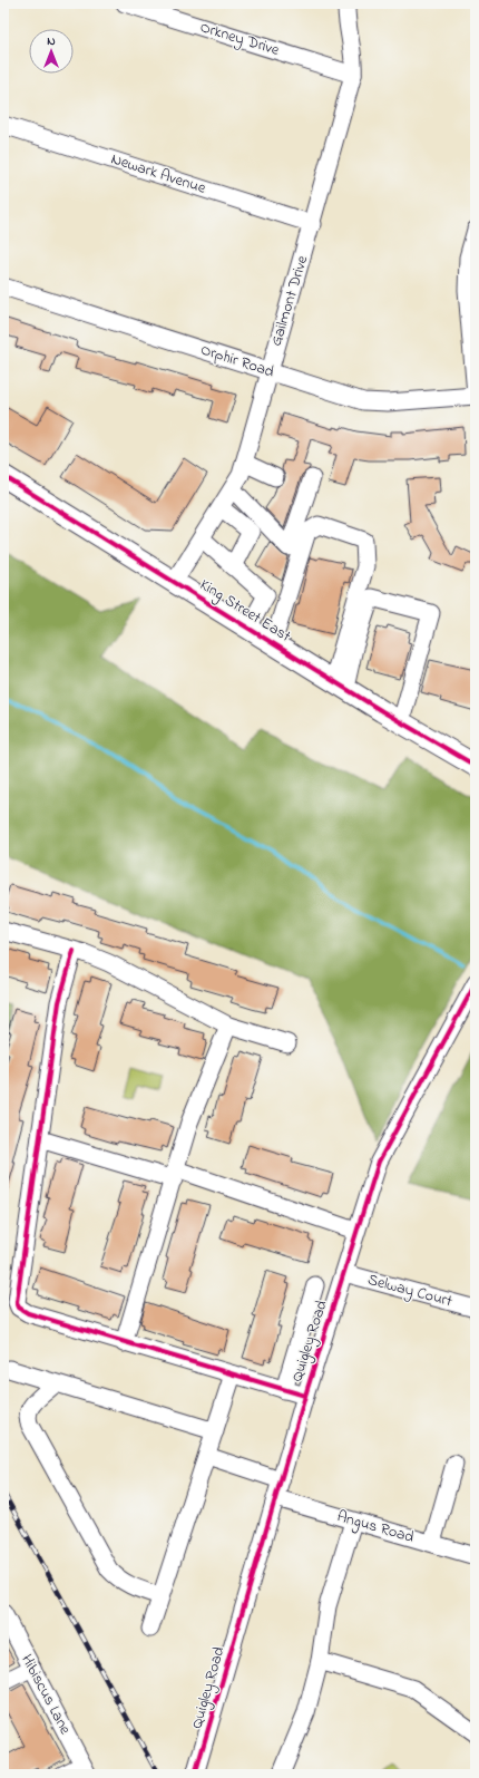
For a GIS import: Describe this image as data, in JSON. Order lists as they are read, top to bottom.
{
  "streets": {
    "main road": ["King Street East"],
    "street": [
      "Orkney Drive",
      "Newark Avenue",
      "Gailmont Drive",
      "Orphir Road",
      "Selway Court",
      "Quigley Road",
      "Angus Road",
      "Hibiscus Lane"
    ]
  },
  "crossings": [
    ["Orkney Drive", "Gailmont Drive"],
    ["Newark Avenue", "Gailmont Drive"],
    ["Gailmont Drive", "Orphir Road"],
    ["Gailmont Drive", "King Street East"],
    ["Selway Court", "Quigley Road"],
    ["Quigley Road", "Angus Road"]
  ],
  "north": "top"
}
